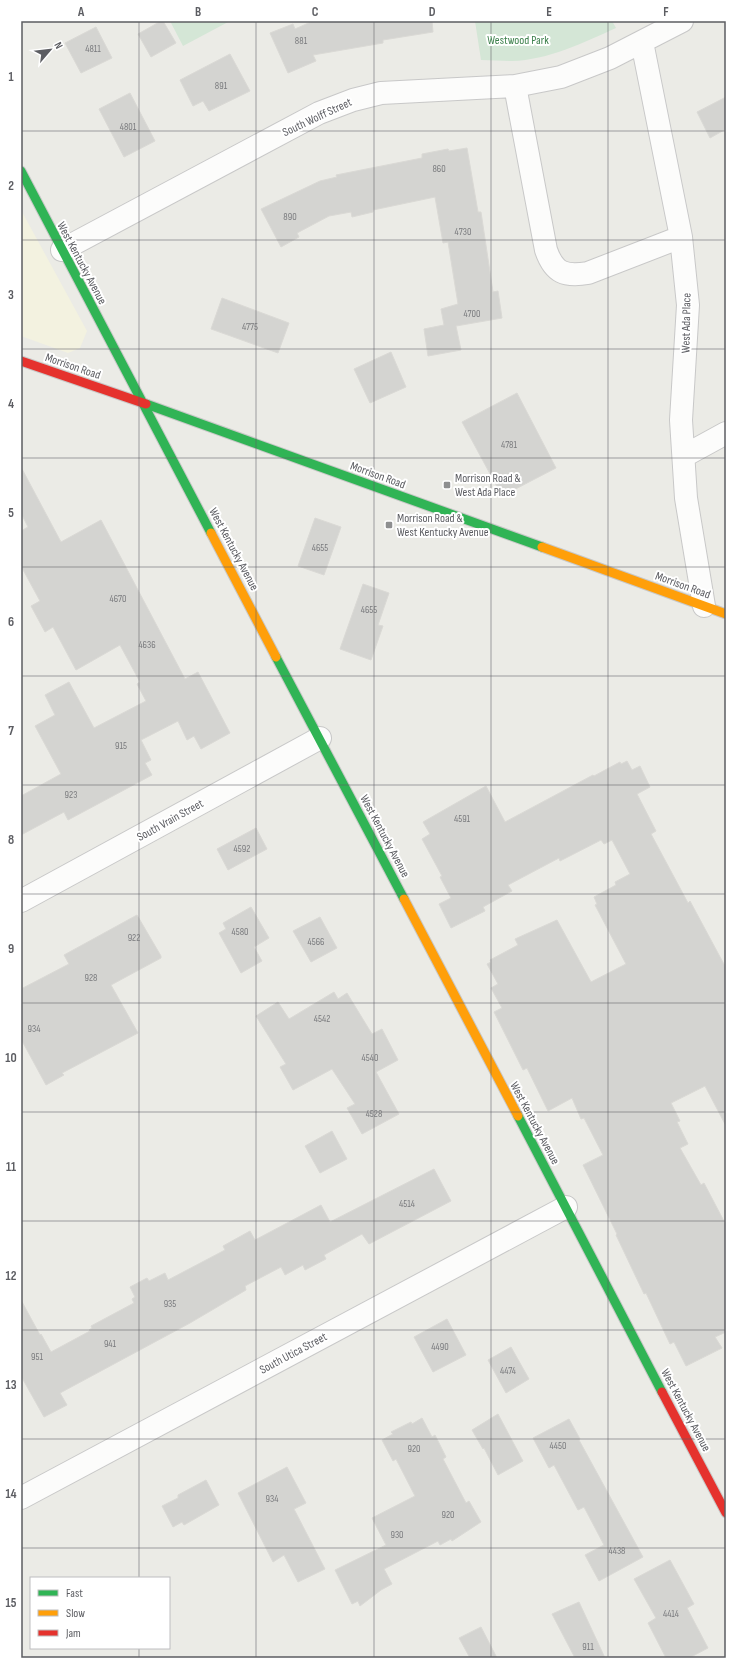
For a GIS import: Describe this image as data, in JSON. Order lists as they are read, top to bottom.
{
  "streets": {
    "street": [
      "South Wolff Street",
      "West Kentucky Avenue",
      "West Ada Place",
      "Morrison Road",
      "South Vrain Street",
      "South Utica Street"
    ]
  },
  "crossings": [
    ["South Wolff Street", "West Kentucky Avenue"],
    ["South Wolff Street", "West Ada Place"],
    ["West Kentucky Avenue", "Morrison Road"],
    ["West Kentucky Avenue", "South Vrain Street"],
    ["West Kentucky Avenue", "South Utica Street"],
    ["West Ada Place", "Morrison Road"]
  ],
  "parks": ["Westwood Park"],
  "places": {
    "transit": ["Morrison Road & West Ada Place", "Morrison Road & West Kentucky Avenue"]
  },
  "house_numbers": [
    "881",
    "4811",
    "891",
    "4801",
    "860",
    "890",
    "4730",
    "4700",
    "4775",
    "4781",
    "4655",
    "4670",
    "4655",
    "4636",
    "915",
    "923",
    "4591",
    "4592",
    "4580",
    "922",
    "4566",
    "928",
    "4542",
    "934",
    "4540",
    "4528",
    "4514",
    "935",
    "941",
    "4490",
    "951",
    "4474",
    "4450",
    "920",
    "934",
    "920",
    "930",
    "4438",
    "4414",
    "911"
  ],
  "legend": ["Fast", "Slow", "Jam"],
  "north": "top right",
  "grid": {
    "columns": [
      "A",
      "B",
      "C",
      "D",
      "E",
      "F"
    ],
    "rows": [
      "1",
      "2",
      "3",
      "4",
      "5",
      "6",
      "7",
      "8",
      "9",
      "10",
      "11",
      "12",
      "13",
      "14",
      "15"
    ]
  }
}
